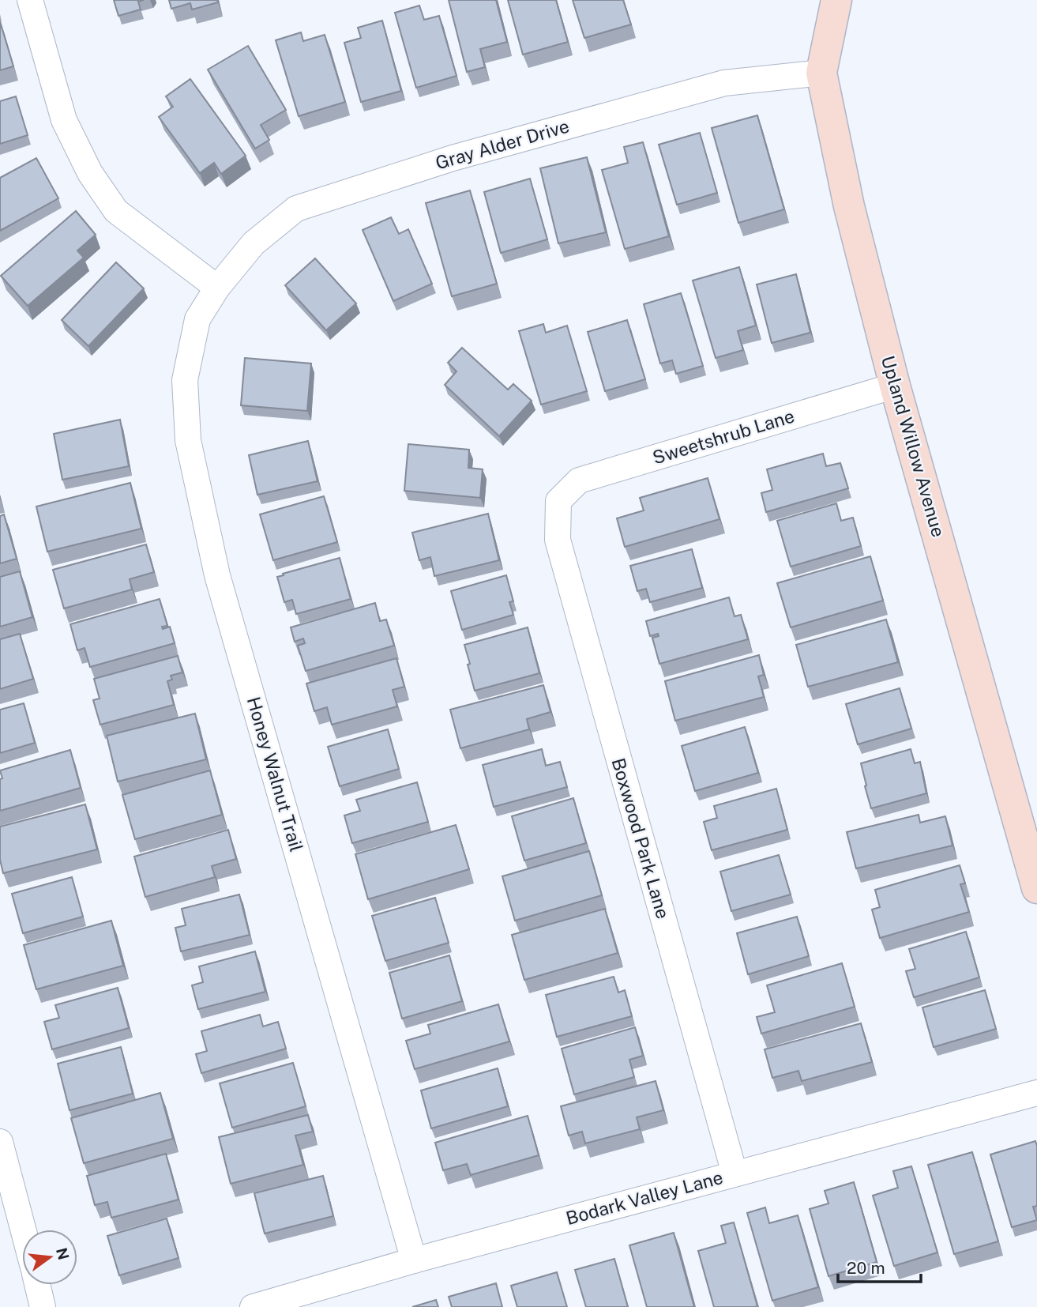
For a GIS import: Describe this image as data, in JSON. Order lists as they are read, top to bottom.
{
  "streets": {
    "street": [
      "Gray Alder Drive",
      "Sweetshrub Lane",
      "Upland Willow Avenue",
      "Honey Walnut Trail",
      "Boxwood Park Lane",
      "Bodark Valley Lane"
    ]
  },
  "crossings": [
    ["Gray Alder Drive", "Upland Willow Avenue"],
    ["Gray Alder Drive", "Honey Walnut Trail"],
    ["Sweetshrub Lane", "Upland Willow Avenue"],
    ["Sweetshrub Lane", "Boxwood Park Lane"],
    ["Honey Walnut Trail", "Bodark Valley Lane"],
    ["Boxwood Park Lane", "Bodark Valley Lane"]
  ],
  "scale_bar": "20 m",
  "north": "right"
}
